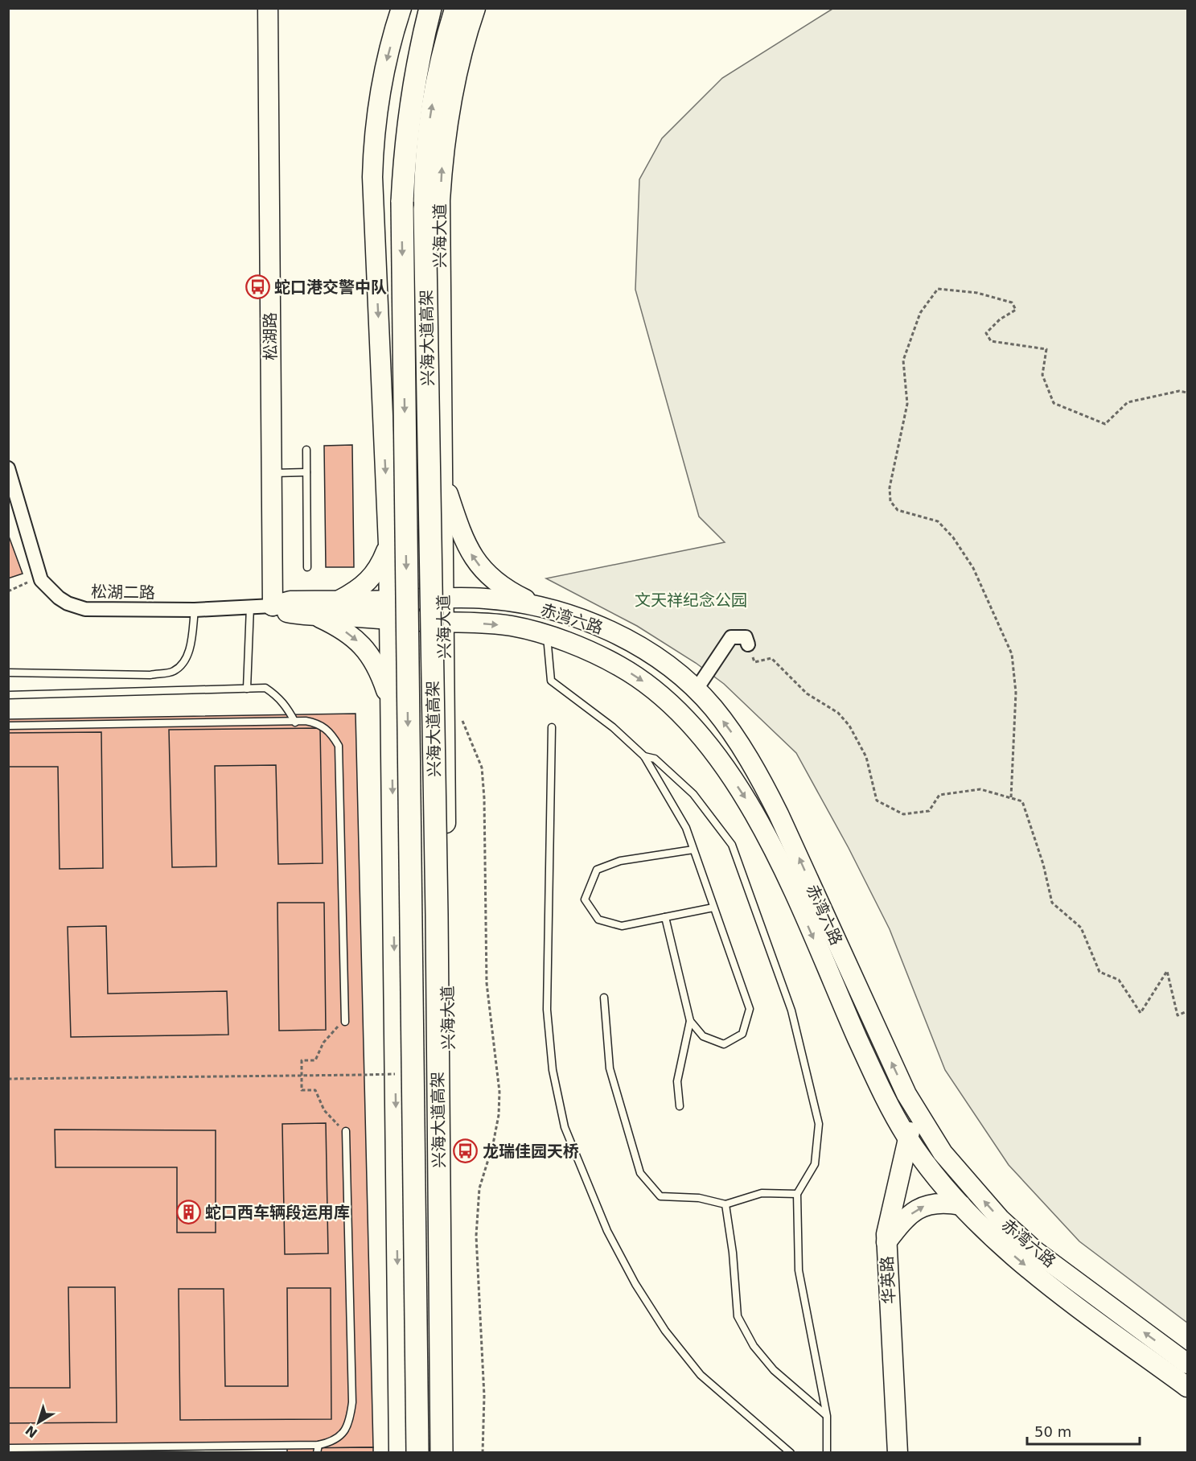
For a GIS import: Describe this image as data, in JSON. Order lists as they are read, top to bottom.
{
  "streets": {
    "main road": ["兴海大道高架"],
    "street": [
      "兴海大道",
      "松湖路",
      "松湖二路",
      "赤湾六路",
      "华英路"
    ]
  },
  "crossings": [
    ["兴海大道", "赤湾六路"],
    ["松湖路", "松湖二路"],
    ["赤湾六路", "华英路"]
  ],
  "parks": ["文天祥纪念公园"],
  "places": {
    "bus stop": ["蛇口港交警中队", "龙瑞佳园天桥"],
    "building": ["蛇口西车辆段运用库"]
  },
  "scale_bar": "50 m",
  "north": "bottom left"
}
